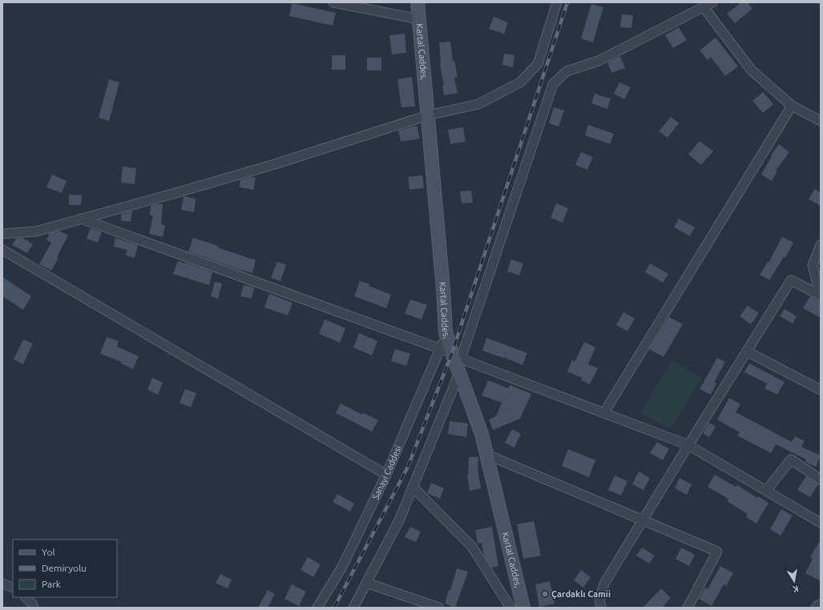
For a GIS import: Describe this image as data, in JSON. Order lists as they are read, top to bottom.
{
  "streets": {
    "main road": ["Kartal Caddes,"],
    "street": ["Sanayi Caddesi"]
  },
  "crossings": [
    ["Kartal Caddes,", "Sanayi Caddesi"]
  ],
  "places": ["Çardaklı Camii"],
  "legend": ["Yol", "Demiryolu", "Park"],
  "north": "bottom"
}
